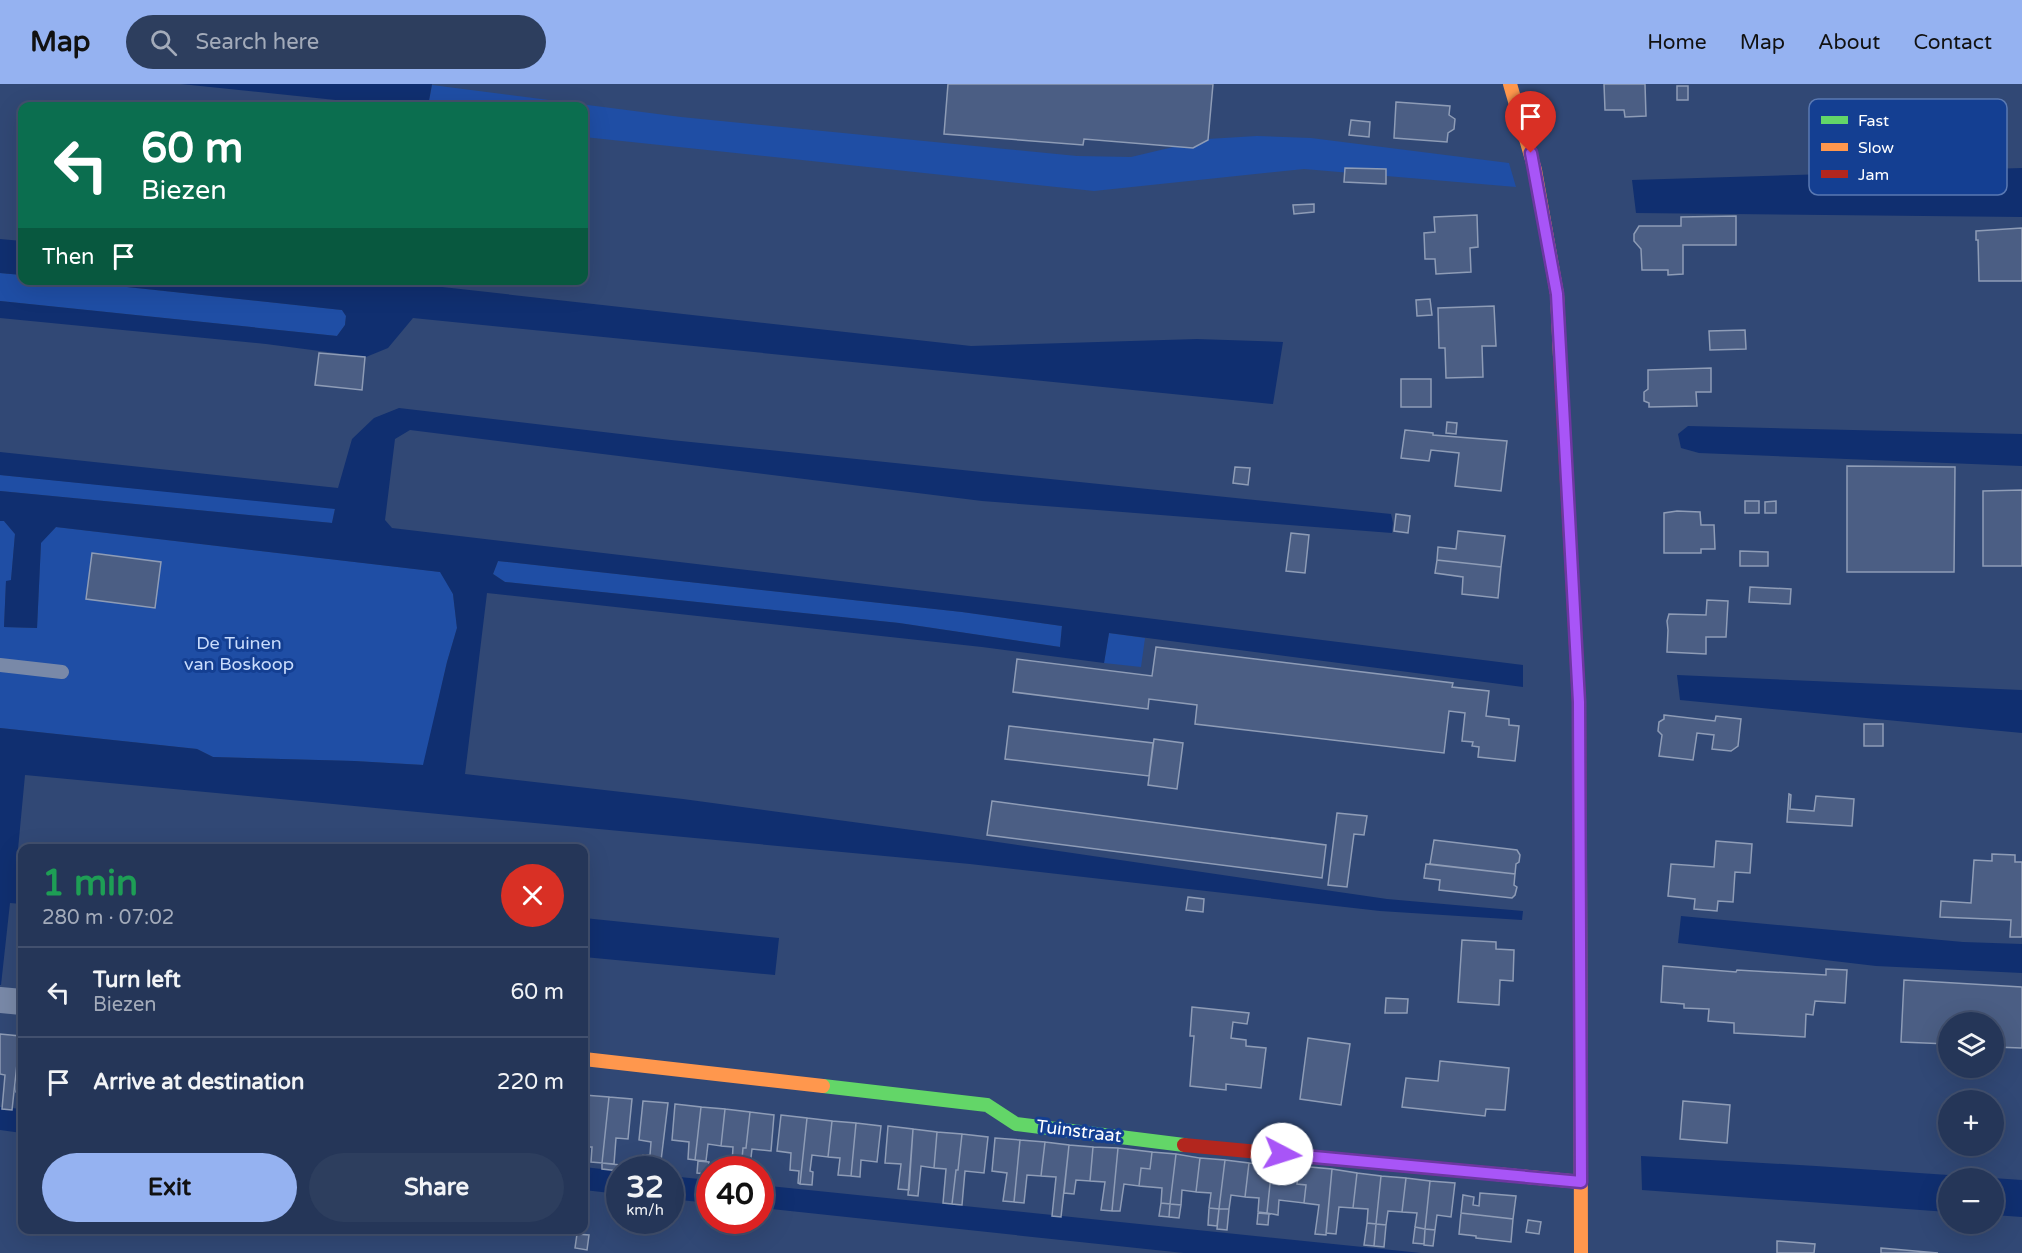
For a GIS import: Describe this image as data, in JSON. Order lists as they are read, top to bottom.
{
  "streets": {
    "street": ["Tuinstraat"]
  },
  "parks": ["De Tuinen van Boskoop"],
  "legend": ["Fast", "Slow", "Jam"],
  "page": {
    "header": "Map",
    "search": "Search here",
    "nav": [
      "Home",
      "Map",
      "About",
      "Contact"
    ],
    "turn": ["60 m", "Biezen"],
    "then": "Then",
    "heading": ["1 min", "280 m · 07:02"],
    "list": [
      {
        "name": "Turn left",
        "note": "Biezen",
        "value": "60 m"
      },
      {
        "name": "Arrive at destination",
        "value": "220 m"
      }
    ],
    "map_buttons": ["+", "−"],
    "buttons": ["Exit", "Share"],
    "speed": "32 km/h",
    "limit": "40"
  }
}
